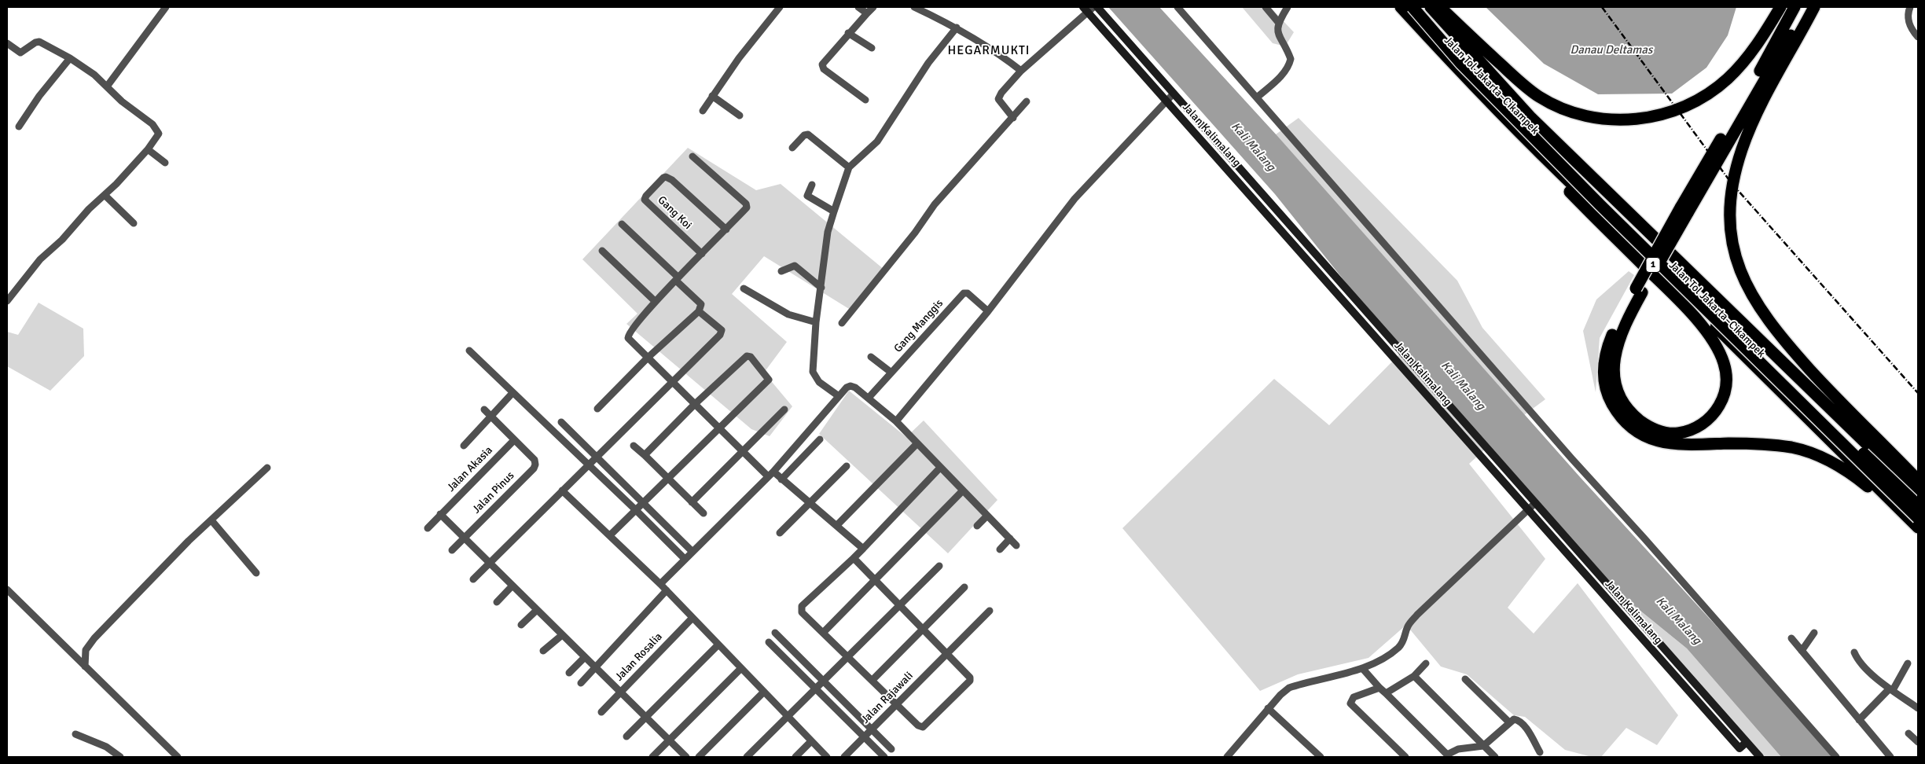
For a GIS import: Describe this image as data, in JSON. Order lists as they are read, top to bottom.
{
  "streets": {
    "highway": ["Jalan Tol Jakarta–Cikampek", "1"],
    "main road": ["Jalan Kalimalang"],
    "street": [
      "Gang Koi",
      "Gang Manggis",
      "Jalan Akasia",
      "Jalan Pinus",
      "Jalan Rosalia",
      "Jalan Rajawali"
    ]
  },
  "crossings": [
    ["Jalan Tol Jakarta–Cikampek", "1"],
    ["Jalan Akasia", "Jalan Pinus"]
  ],
  "districts": ["HEGARMUKTI"],
  "water": ["Danau Deltamas", "Kali Malang"]
}
